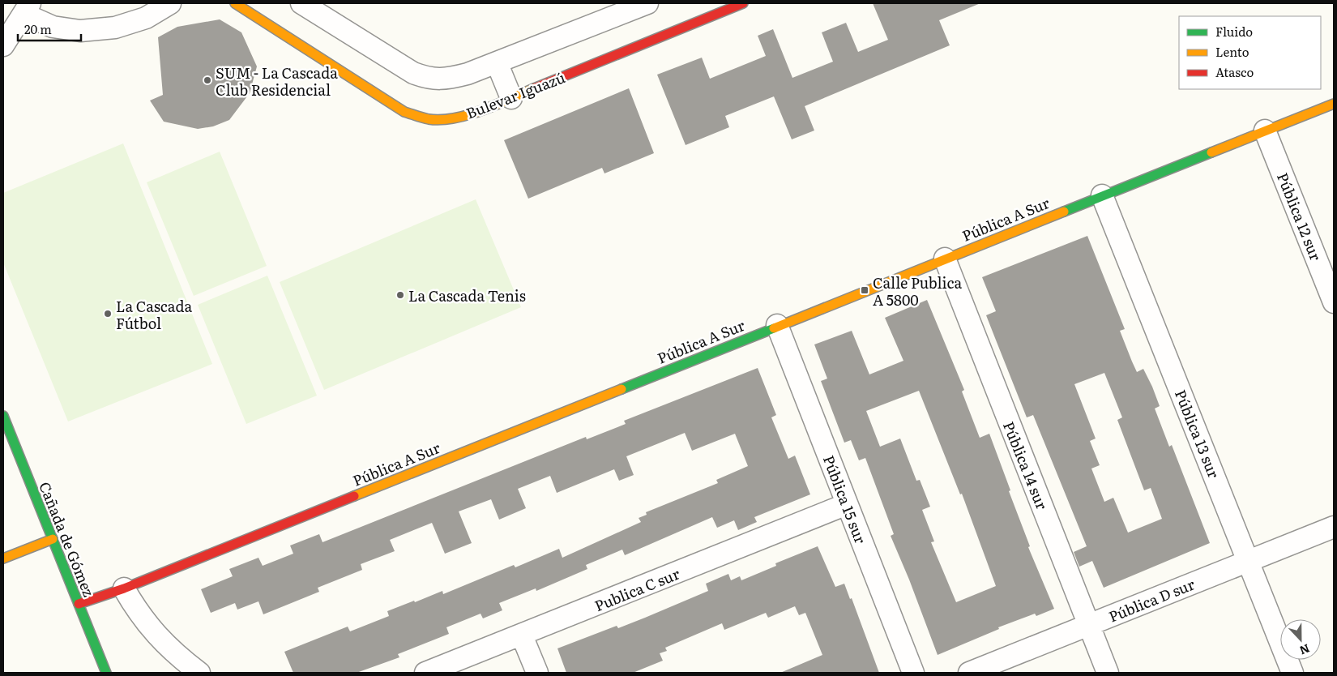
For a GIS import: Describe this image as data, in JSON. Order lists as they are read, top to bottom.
{
  "streets": {
    "street": [
      "Bulevar Iguazú",
      "Pública 12 sur",
      "Pública A Sur",
      "Pública 13 sur",
      "Pública 14 sur",
      "Pública 15 sur",
      "Cañada de Gómez",
      "Publica C sur",
      "Pública D sur"
    ]
  },
  "crossings": [
    ["Pública 12 sur", "Pública A Sur"],
    ["Pública A Sur", "Pública 13 sur"],
    ["Pública A Sur", "Pública 14 sur"],
    ["Pública A Sur", "Pública 15 sur"],
    ["Pública A Sur", "Cañada de Gómez"],
    ["Pública 13 sur", "Pública D sur"],
    ["Pública 14 sur", "Pública D sur"],
    ["Pública 15 sur", "Publica C sur"]
  ],
  "places": {
    "other": ["SUM - La Cascada Club Residencial", "La Cascada Tenis", "La Cascada Fútbol"],
    "transit": ["Calle Publica A 5800"]
  },
  "legend": ["Fluido", "Lento", "Atasco"],
  "scale_bar": "20 m",
  "north": "bottom"
}
